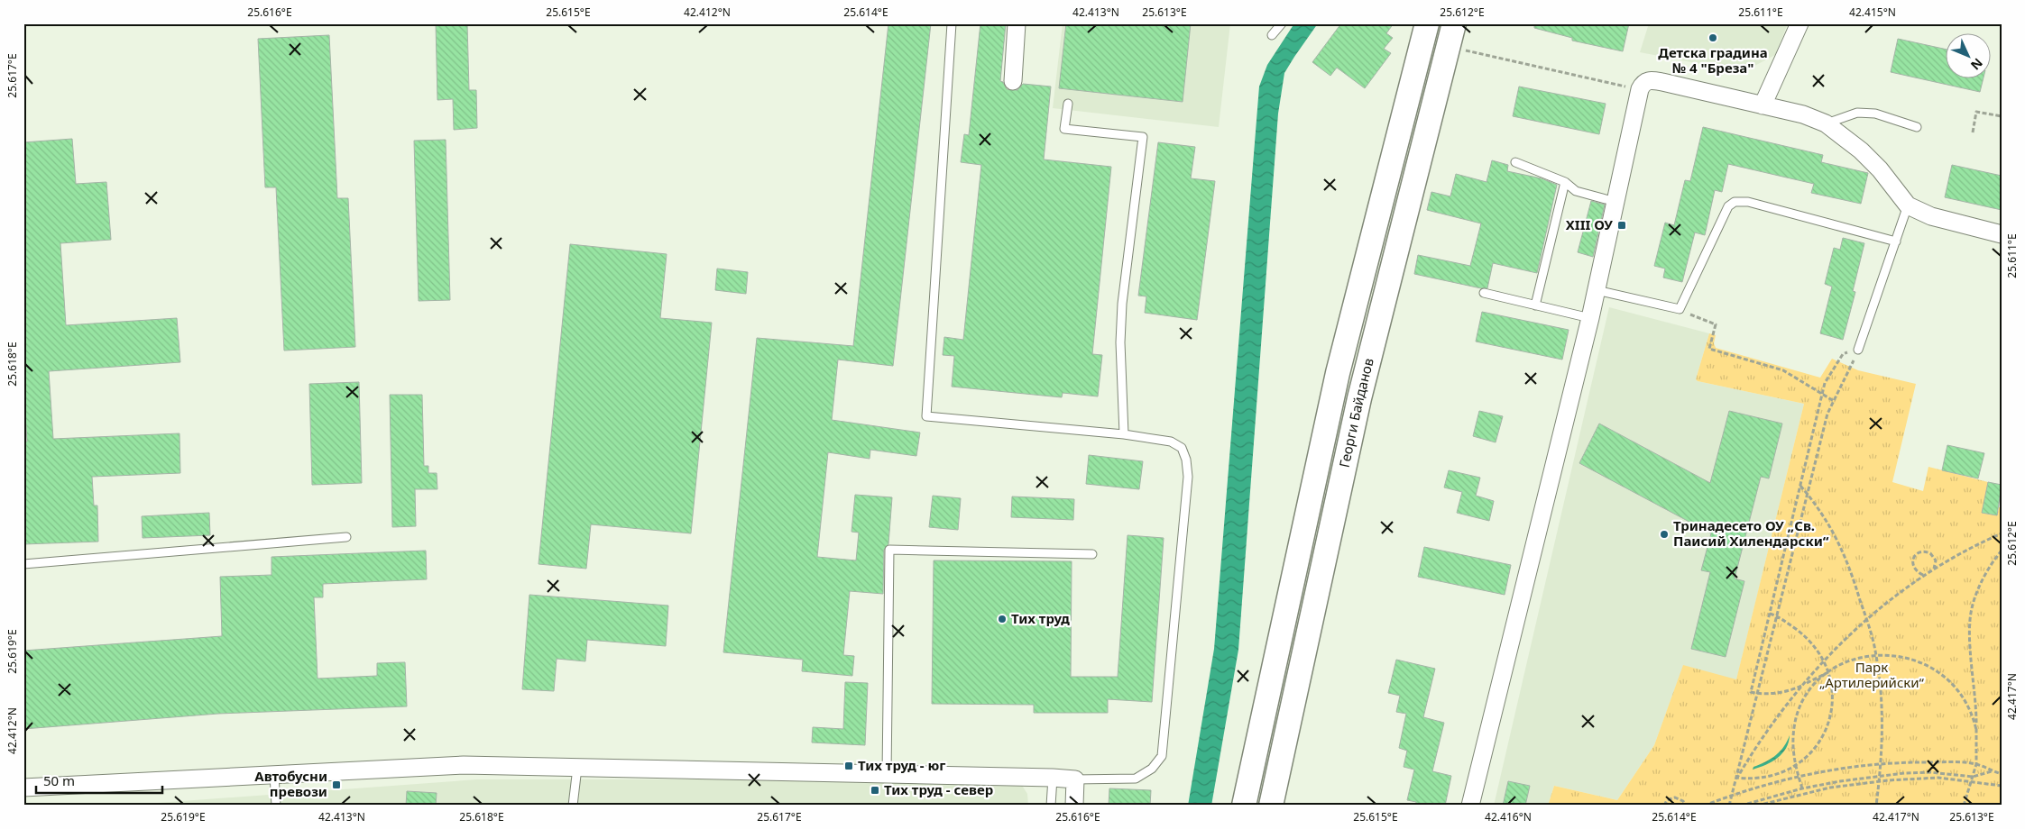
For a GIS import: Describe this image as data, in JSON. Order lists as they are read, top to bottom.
{
  "streets": {
    "main road": ["Георги Байданов"]
  },
  "parks": ["Парк „Артилерийски“"],
  "places": {
    "other": ["Детска градина № 4 \"Бреза\"", "Тринадесето ОУ „Св. Паисий Хилендарски“", "Тих труд"],
    "transit": [
      "XIII ОУ",
      "Тих труд - юг",
      "Автобусни превози",
      "Тих труд - север"
    ]
  },
  "scale_bar": "50 m",
  "north": "bottom right",
  "coordinates": [
    "25.616°E",
    "25.615°E",
    "42.412°N",
    "25.614°E",
    "42.413°N",
    "25.613°E",
    "25.612°E",
    "25.611°E",
    "42.415°N",
    "25.617°E",
    "25.618°E",
    "25.619°E",
    "42.417°N",
    "42.416°N"
  ]
}
